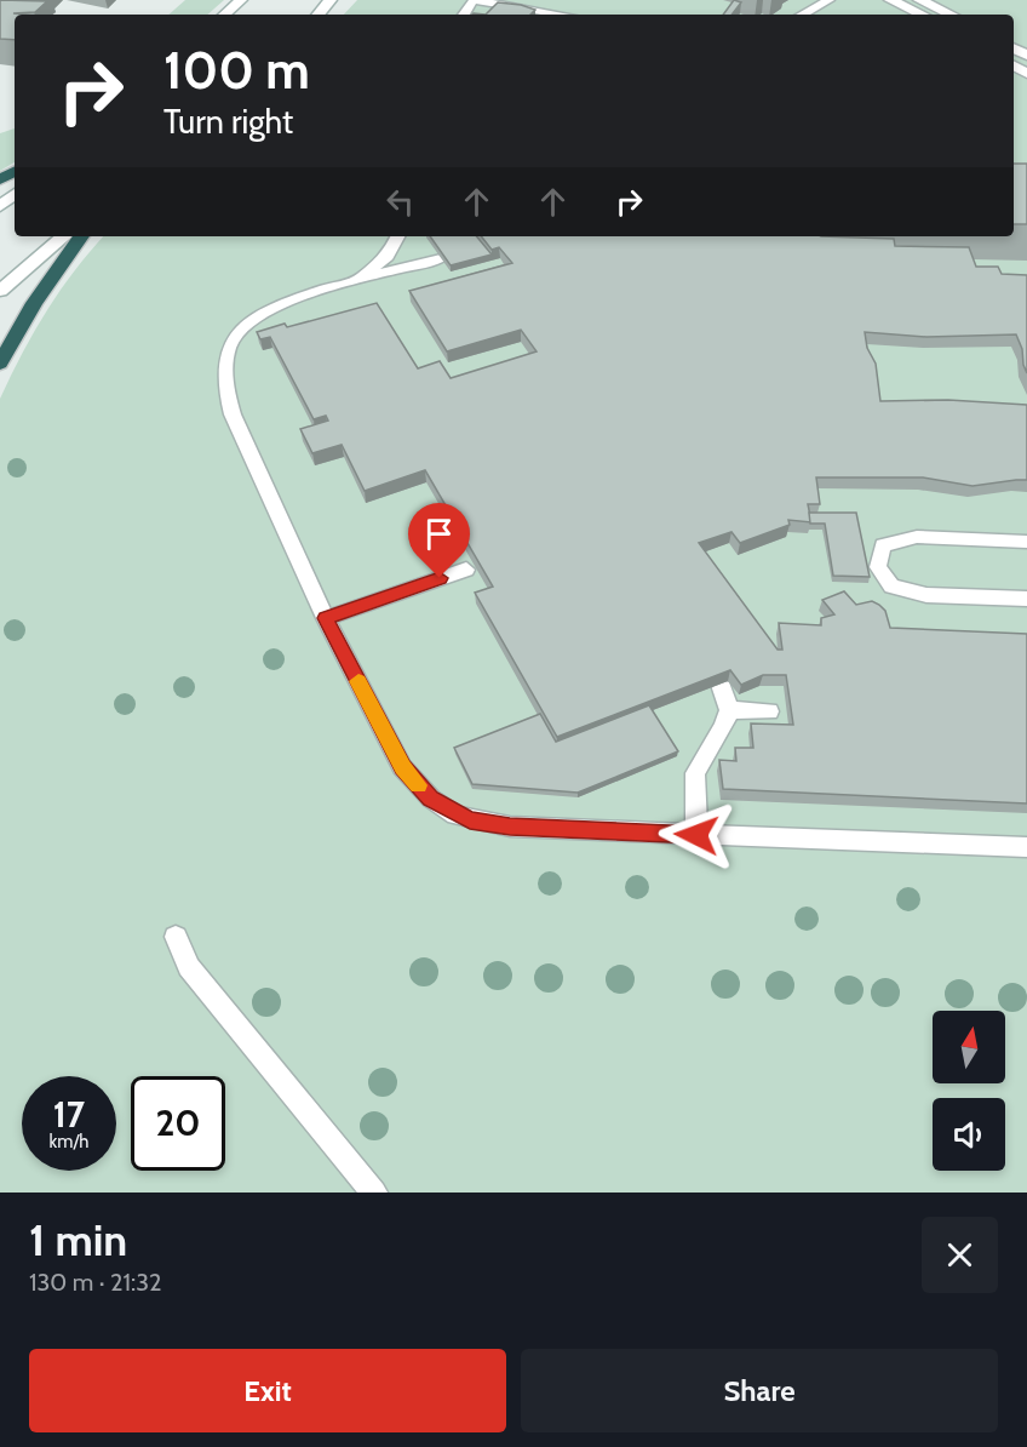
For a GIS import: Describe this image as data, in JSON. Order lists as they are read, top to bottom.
{
  "north": "top",
  "page": {
    "turn": ["100 m", "Turn right"],
    "speed": "17 km/h",
    "limit": "20",
    "heading": ["1 min", "130 m · 21:32"],
    "buttons": ["Exit", "Share"]
  }
}
